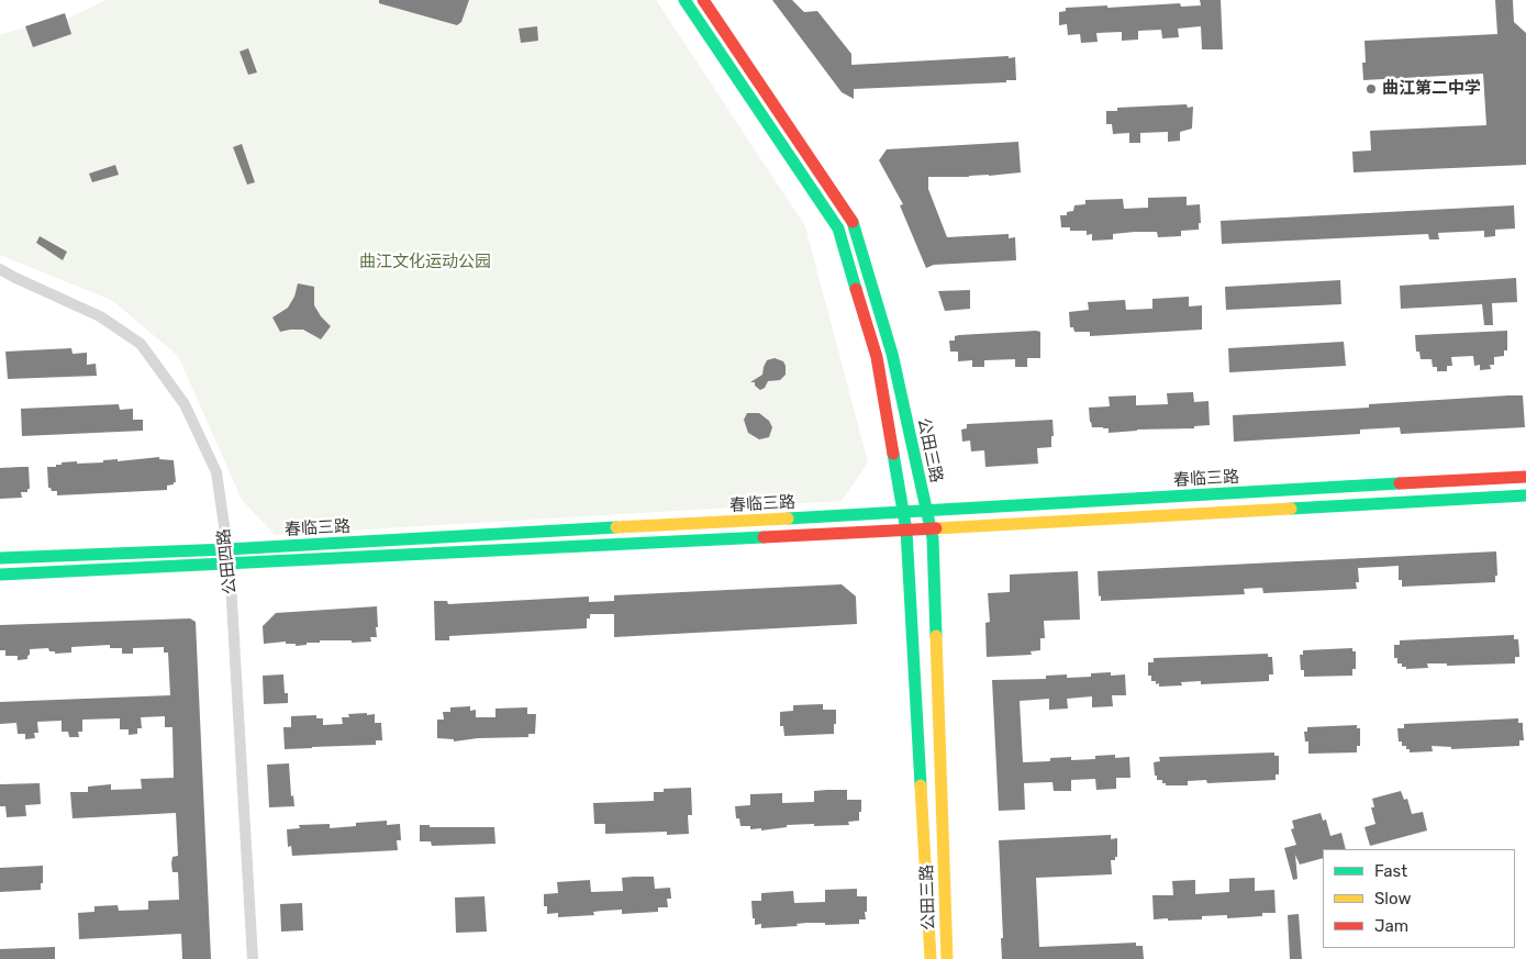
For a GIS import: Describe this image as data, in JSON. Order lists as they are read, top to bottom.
{
  "streets": {
    "street": ["公田三路", "春临三路", "公田四路"]
  },
  "crossings": [
    ["公田三路", "春临三路"],
    ["春临三路", "公田四路"]
  ],
  "parks": ["曲江文化运动公园"],
  "places": ["曲江第二中学"],
  "legend": ["Fast", "Slow", "Jam"]
}
